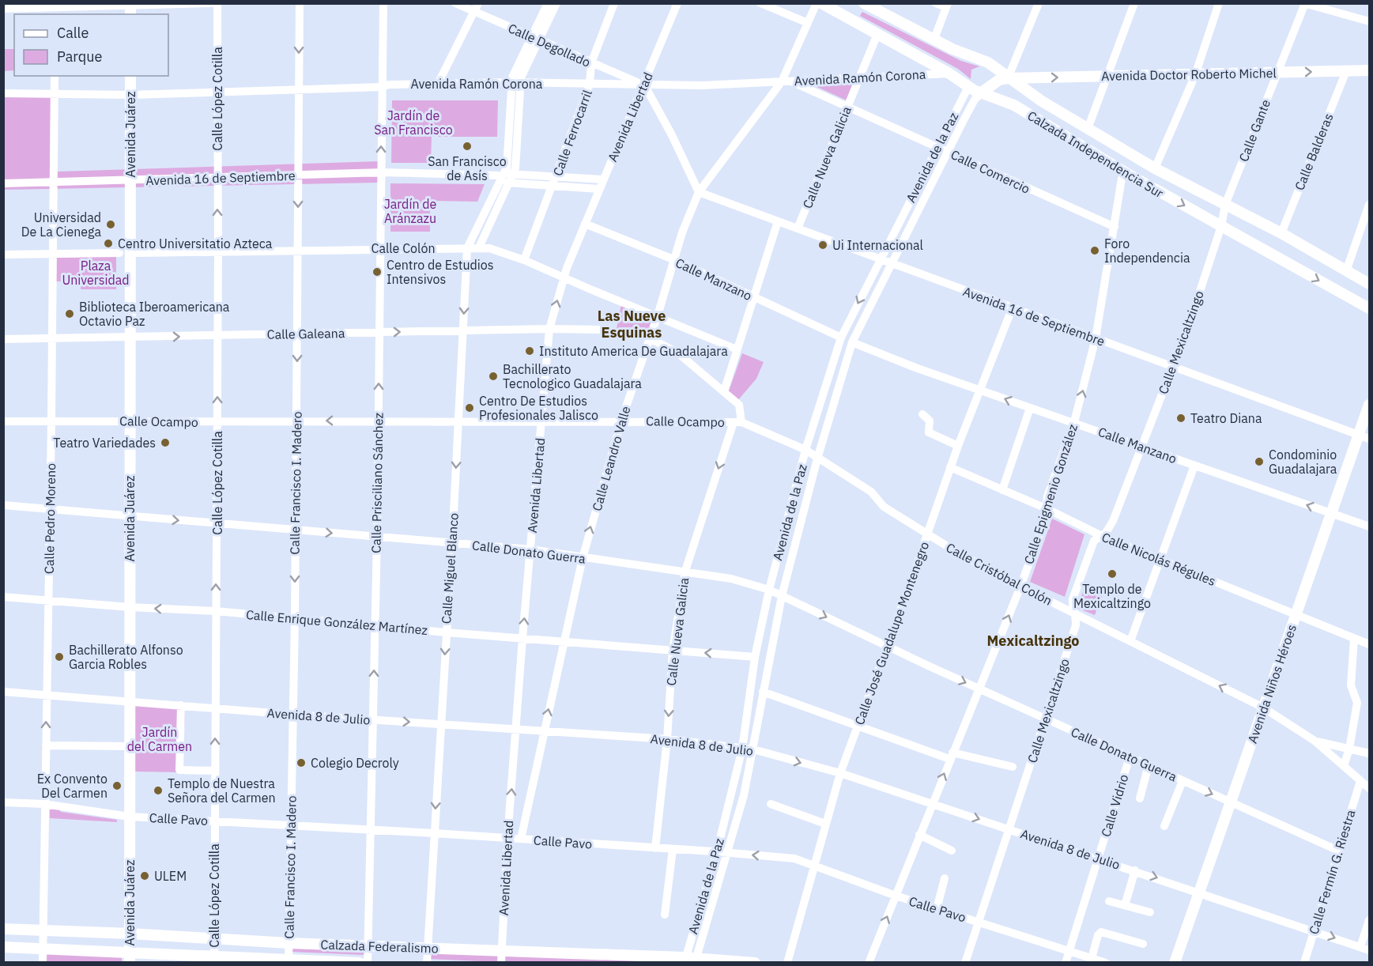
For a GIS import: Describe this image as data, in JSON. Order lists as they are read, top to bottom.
{
  "streets": {
    "main road": [
      "Avenida Doctor Roberto Michel",
      "Avenida Juárez",
      "Calzada Independencia Sur",
      "Avenida Niños Héroes",
      "Calzada Federalismo"
    ],
    "street": [
      "Calle Degollado",
      "Avenida Ramón Corona",
      "Calle López Cotilla",
      "Avenida Libertad",
      "Calle Gante",
      "Calle Ferrocarril",
      "Calle Balderas",
      "Calle Nueva Galicia",
      "Avenida de la Paz",
      "Calle Comercio",
      "Avenida 16 de Septiembre",
      "Calle Colón",
      "Calle Manzano",
      "Calle Galeana",
      "Calle Mexicaltzingo",
      "Calle Ocampo",
      "Calle Leandro Valle",
      "Calle Francisco I. Madero",
      "Calle Prisciliano Sánchez",
      "Calle Epigmenio González",
      "Calle Pedro Moreno",
      "Calle Donato Guerra",
      "Calle Nicolás Régules",
      "Calle Miguel Blanco",
      "Calle Cristóbal Colón",
      "Calle Enrique González Martínez",
      "Calle José Guadalupe Montenegro",
      "Avenida 8 de Julio",
      "Calle Vidrio",
      "Calle Pavo",
      "Calle Fermín G. Riestra"
    ]
  },
  "crossings": [
    ["Calle Degollado", "Avenida Ramón Corona"],
    ["Calle Degollado", "Avenida Libertad"],
    ["Calle Degollado", "Calle Ferrocarril"],
    ["Avenida Doctor Roberto Michel", "Calle Gante"],
    ["Avenida Doctor Roberto Michel", "Calle Balderas"],
    ["Avenida Doctor Roberto Michel", "Calzada Independencia Sur"],
    ["Avenida Ramón Corona", "Calle López Cotilla"],
    ["Avenida Ramón Corona", "Avenida Libertad"],
    ["Avenida Ramón Corona", "Calle Ferrocarril"],
    ["Avenida Ramón Corona", "Avenida Juárez"],
    ["Avenida Ramón Corona", "Calzada Independencia Sur"],
    ["Avenida Ramón Corona", "Calle Nueva Galicia"],
    ["Avenida Ramón Corona", "Calle Comercio"],
    ["Avenida Ramón Corona", "Calle Leandro Valle"],
    ["Avenida Ramón Corona", "Calle Francisco I. Madero"],
    ["Avenida Ramón Corona", "Calle Prisciliano Sánchez"],
    ["Avenida Ramón Corona", "Calle Pedro Moreno"],
    ["Avenida Ramón Corona", "Calle Miguel Blanco"],
    ["Calle López Cotilla", "Avenida 16 de Septiembre"],
    ["Calle López Cotilla", "Calle Colón"],
    ["Calle López Cotilla", "Calle Galeana"],
    ["Calle López Cotilla", "Calle Ocampo"],
    ["Calle López Cotilla", "Calle Donato Guerra"],
    ["Calle López Cotilla", "Calle Enrique González Martínez"],
    ["Calle López Cotilla", "Avenida 8 de Julio"],
    ["Calle López Cotilla", "Calle Pavo"],
    ["Calle López Cotilla", "Calzada Federalismo"],
    ["Avenida Libertad", "Calle Colón"],
    ["Avenida Libertad", "Calle Manzano"],
    ["Avenida Libertad", "Calle Galeana"],
    ["Avenida Libertad", "Calle Ocampo"],
    ["Avenida Libertad", "Calle Donato Guerra"],
    ["Avenida Libertad", "Calle Enrique González Martínez"],
    ["Avenida Libertad", "Avenida 8 de Julio"],
    ["Avenida Libertad", "Calle Pavo"],
    ["Avenida Libertad", "Calzada Federalismo"],
    ["Calle Gante", "Calzada Independencia Sur"],
    ["Calle Gante", "Calle Mexicaltzingo"],
    ["Calle Ferrocarril", "Calle Colón"],
    ["Avenida Juárez", "Avenida 16 de Septiembre"],
    ["Avenida Juárez", "Calle Galeana"],
    ["Avenida Juárez", "Calle Ocampo"],
    ["Avenida Juárez", "Calle Donato Guerra"],
    ["Avenida Juárez", "Calle Enrique González Martínez"],
    ["Avenida Juárez", "Avenida 8 de Julio"],
    ["Avenida Juárez", "Calle Pavo"],
    ["Avenida Juárez", "Calzada Federalismo"],
    ["Calle Balderas", "Calzada Independencia Sur"],
    ["Calzada Independencia Sur", "Calle Nueva Galicia"],
    ["Calzada Independencia Sur", "Avenida de la Paz"],
    ["Calzada Independencia Sur", "Calle Mexicaltzingo"],
    ["Calzada Independencia Sur", "Calle Epigmenio González"],
    ["Calle Nueva Galicia", "Calle Comercio"],
    ["Calle Nueva Galicia", "Avenida 16 de Septiembre"],
    ["Calle Nueva Galicia", "Calle Ocampo"],
    ["Calle Nueva Galicia", "Calle Donato Guerra"],
    ["Calle Nueva Galicia", "Calle Cristóbal Colón"],
    ["Calle Nueva Galicia", "Calle Enrique González Martínez"],
    ["Calle Nueva Galicia", "Avenida 8 de Julio"],
    ["Calle Nueva Galicia", "Calle Pavo"],
    ["Avenida de la Paz", "Calle Comercio"],
    ["Avenida de la Paz", "Avenida 16 de Septiembre"],
    ["Avenida de la Paz", "Calle Manzano"],
    ["Avenida de la Paz", "Calle Donato Guerra"],
    ["Avenida de la Paz", "Calle Cristóbal Colón"],
    ["Avenida de la Paz", "Calle Enrique González Martínez"],
    ["Avenida de la Paz", "Avenida 8 de Julio"],
    ["Avenida de la Paz", "Calle Pavo"],
    ["Avenida de la Paz", "Calzada Federalismo"],
    ["Calle Comercio", "Calle Leandro Valle"],
    ["Calle Comercio", "Calle Epigmenio González"],
    ["Avenida 16 de Septiembre", "Calle Mexicaltzingo"],
    ["Avenida 16 de Septiembre", "Calle Leandro Valle"],
    ["Avenida 16 de Septiembre", "Calle Francisco I. Madero"],
    ["Avenida 16 de Septiembre", "Calle Prisciliano Sánchez"],
    ["Avenida 16 de Septiembre", "Calle Epigmenio González"],
    ["Avenida 16 de Septiembre", "Calle Pedro Moreno"],
    ["Avenida 16 de Septiembre", "Calle Miguel Blanco"],
    ["Avenida 16 de Septiembre", "Calle José Guadalupe Montenegro"],
    ["Avenida 16 de Septiembre", "Avenida Niños Héroes"],
    ["Calle Colón", "Calle Leandro Valle"],
    ["Calle Colón", "Calle Francisco I. Madero"],
    ["Calle Colón", "Calle Prisciliano Sánchez"],
    ["Calle Colón", "Calle Miguel Blanco"],
    ["Calle Manzano", "Calle Mexicaltzingo"],
    ["Calle Manzano", "Calle Leandro Valle"],
    ["Calle Manzano", "Calle Epigmenio González"],
    ["Calle Manzano", "Calle José Guadalupe Montenegro"],
    ["Calle Manzano", "Avenida Niños Héroes"],
    ["Calle Galeana", "Calle Francisco I. Madero"],
    ["Calle Galeana", "Calle Prisciliano Sánchez"],
    ["Calle Galeana", "Calle Pedro Moreno"],
    ["Calle Galeana", "Calle Miguel Blanco"],
    ["Calle Mexicaltzingo", "Calle Donato Guerra"],
    ["Calle Mexicaltzingo", "Calle Nicolás Régules"],
    ["Calle Mexicaltzingo", "Calle Cristóbal Colón"],
    ["Calle Mexicaltzingo", "Avenida 8 de Julio"],
    ["Calle Mexicaltzingo", "Calle Pavo"],
    ["Calle Ocampo", "Calle Leandro Valle"],
    ["Calle Ocampo", "Calle Francisco I. Madero"],
    ["Calle Ocampo", "Calle Prisciliano Sánchez"],
    ["Calle Ocampo", "Calle Pedro Moreno"],
    ["Calle Ocampo", "Calle Miguel Blanco"],
    ["Calle Ocampo", "Calle Cristóbal Colón"],
    ["Calle Leandro Valle", "Calle Donato Guerra"],
    ["Calle Leandro Valle", "Calle Enrique González Martínez"],
    ["Calle Leandro Valle", "Avenida 8 de Julio"],
    ["Calle Leandro Valle", "Calle Pavo"],
    ["Calle Francisco I. Madero", "Calle Donato Guerra"],
    ["Calle Francisco I. Madero", "Calle Enrique González Martínez"],
    ["Calle Francisco I. Madero", "Avenida 8 de Julio"],
    ["Calle Francisco I. Madero", "Calle Pavo"],
    ["Calle Francisco I. Madero", "Calzada Federalismo"],
    ["Calle Prisciliano Sánchez", "Calle Donato Guerra"],
    ["Calle Prisciliano Sánchez", "Calle Enrique González Martínez"],
    ["Calle Prisciliano Sánchez", "Avenida 8 de Julio"],
    ["Calle Prisciliano Sánchez", "Calle Pavo"],
    ["Calle Prisciliano Sánchez", "Calzada Federalismo"],
    ["Calle Epigmenio González", "Calle Donato Guerra"],
    ["Calle Epigmenio González", "Calle Nicolás Régules"],
    ["Calle Epigmenio González", "Calle Cristóbal Colón"],
    ["Calle Epigmenio González", "Avenida 8 de Julio"],
    ["Calle Epigmenio González", "Calle Pavo"],
    ["Calle Pedro Moreno", "Calle Donato Guerra"],
    ["Calle Pedro Moreno", "Calle Enrique González Martínez"],
    ["Calle Pedro Moreno", "Avenida 8 de Julio"],
    ["Calle Pedro Moreno", "Calle Pavo"],
    ["Calle Pedro Moreno", "Calzada Federalismo"],
    ["Calle Donato Guerra", "Calle Miguel Blanco"],
    ["Calle Donato Guerra", "Calle José Guadalupe Montenegro"],
    ["Calle Donato Guerra", "Avenida Niños Héroes"],
    ["Calle Donato Guerra", "Calle Vidrio"],
    ["Calle Donato Guerra", "Calle Fermín G. Riestra"],
    ["Calle Nicolás Régules", "Calle José Guadalupe Montenegro"],
    ["Calle Nicolás Régules", "Avenida Niños Héroes"],
    ["Calle Miguel Blanco", "Calle Enrique González Martínez"],
    ["Calle Miguel Blanco", "Avenida 8 de Julio"],
    ["Calle Miguel Blanco", "Calle Pavo"],
    ["Calle Miguel Blanco", "Calzada Federalismo"],
    ["Calle Cristóbal Colón", "Calle José Guadalupe Montenegro"],
    ["Calle Cristóbal Colón", "Avenida Niños Héroes"],
    ["Calle Cristóbal Colón", "Calle Fermín G. Riestra"],
    ["Calle José Guadalupe Montenegro", "Avenida 8 de Julio"],
    ["Calle José Guadalupe Montenegro", "Calle Pavo"],
    ["Avenida Niños Héroes", "Avenida 8 de Julio"],
    ["Avenida 8 de Julio", "Calle Vidrio"],
    ["Avenida 8 de Julio", "Calle Fermín G. Riestra"],
    ["Calle Vidrio", "Calle Pavo"]
  ],
  "one_way": [
    "Avenida Doctor Roberto Michel",
    "Calle Nueva Galicia",
    "Calle Francisco I. Madero",
    "Calle Epigmenio González",
    "Calle Miguel Blanco"
  ],
  "districts": ["Las Nueve Esquinas", "Mexicaltzingo"],
  "parks": [
    "Jardín de San Francisco",
    "Jardín de Aránzazu",
    "Plaza Universidad",
    "Jardín del Carmen"
  ],
  "places": [
    "San Francisco de Asís",
    "Universidad De La Cienega",
    "Centro Universitatio Azteca",
    "Ui Internacional",
    "Foro Independencia",
    "Centro de Estudios Intensivos",
    "Biblioteca Iberoamericana Octavio Paz",
    "Instituto America De Guadalajara",
    "Bachillerato Tecnologico Guadalajara",
    "Centro De Estudios Profesionales Jalisco",
    "Teatro Diana",
    "Teatro Variedades",
    "Condominio Guadalajara",
    "Templo de Mexicaltzingo",
    "Bachillerato Alfonso Garcia Robles",
    "Colegio Decroly",
    "Ex Convento Del Carmen",
    "Templo de Nuestra Señora del Carmen",
    "ULEM"
  ],
  "legend": ["Calle", "Parque"]
}
